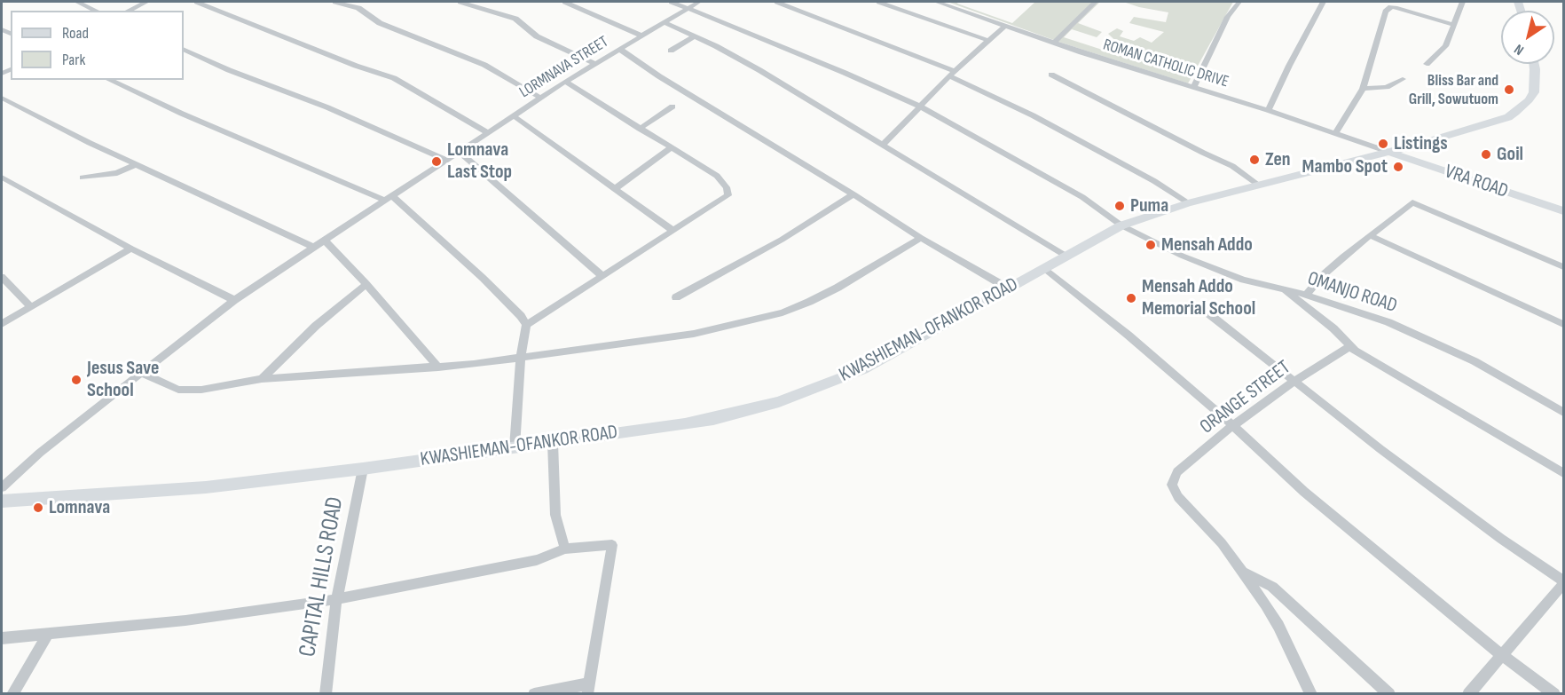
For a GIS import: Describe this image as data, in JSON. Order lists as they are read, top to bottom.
{
  "streets": {
    "main road": ["VRA ROAD", "KWASHIEMAN-OFANKOR ROAD"],
    "street": [
      "ROMAN CATHOLIC DRIVE",
      "LORMNAVA STREET",
      "OMANJO ROAD",
      "ORANGE STREET",
      "CAPITAL HILLS ROAD"
    ]
  },
  "crossings": [
    ["ROMAN CATHOLIC DRIVE", "VRA ROAD"],
    ["ROMAN CATHOLIC DRIVE", "KWASHIEMAN-OFANKOR ROAD"],
    ["LORMNAVA STREET", "OMANJO ROAD"],
    ["VRA ROAD", "KWASHIEMAN-OFANKOR ROAD"],
    ["OMANJO ROAD", "KWASHIEMAN-OFANKOR ROAD"],
    ["KWASHIEMAN-OFANKOR ROAD", "CAPITAL HILLS ROAD"]
  ],
  "places": [
    "Bliss Bar and Grill, Sowutuom",
    "Listings",
    "Goil",
    "Zen",
    "Lomnava Last Stop",
    "Mambo Spot",
    "Puma",
    "Mensah Addo",
    "Mensah Addo Memorial School",
    "Jesus Save School",
    "Lomnava"
  ],
  "legend": ["Road", "Park"],
  "north": "bottom left"
}
